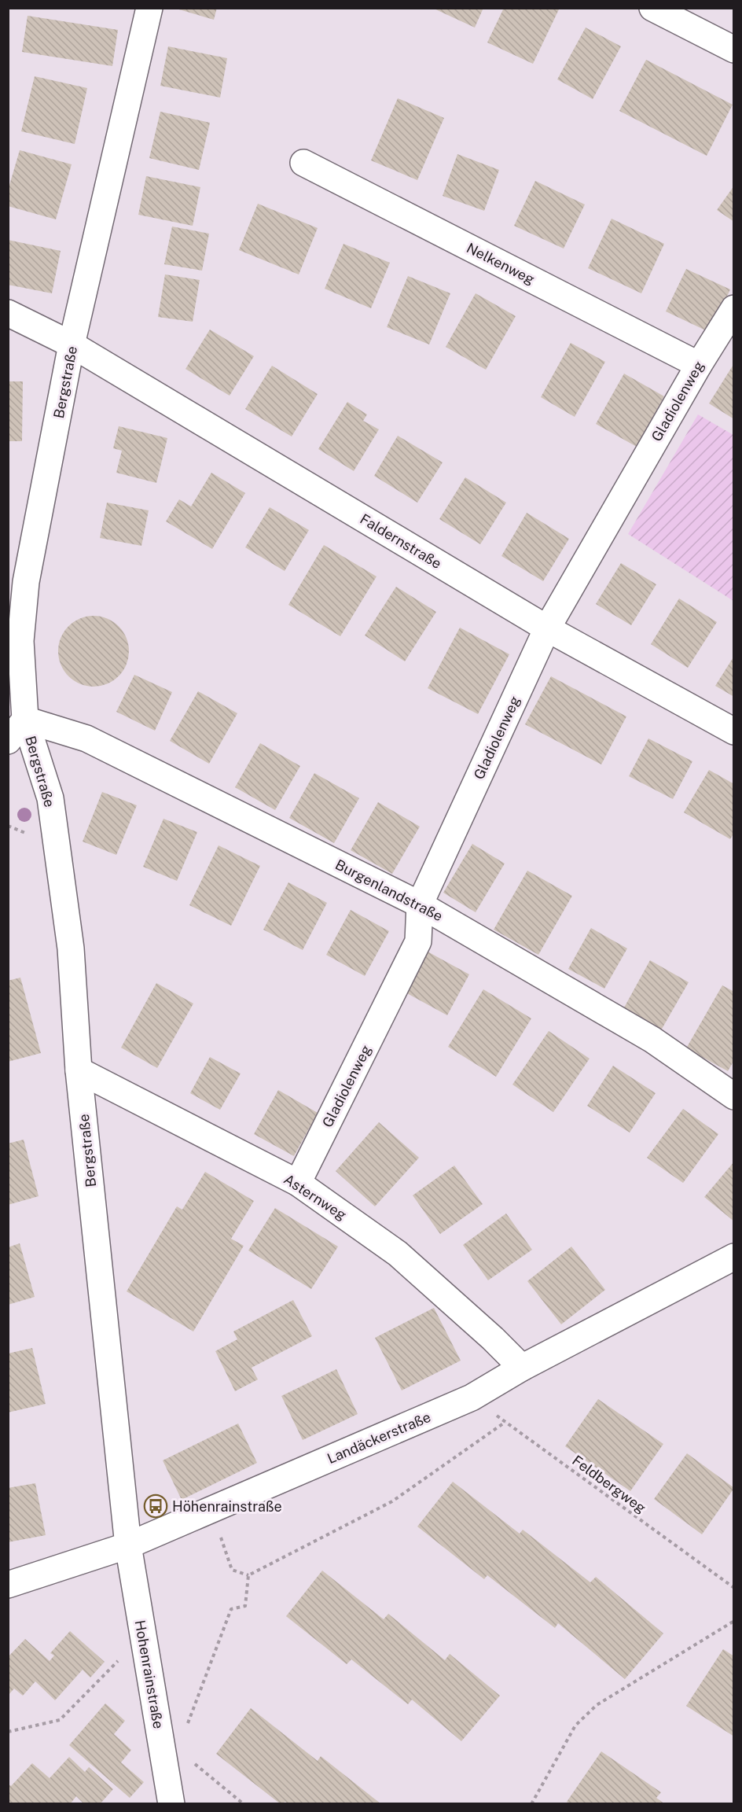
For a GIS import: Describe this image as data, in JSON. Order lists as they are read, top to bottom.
{
  "streets": {
    "street": [
      "Nelkenweg",
      "Bergstraße",
      "Gladiolenweg",
      "Faldernstraße",
      "Burgenlandstraße",
      "Asternweg",
      "Landäckerstraße",
      "Hohenrainstraße"
    ],
    "path": ["Feldbergweg"]
  },
  "crossings": [
    ["Nelkenweg", "Gladiolenweg"],
    ["Bergstraße", "Faldernstraße"],
    ["Bergstraße", "Burgenlandstraße"],
    ["Bergstraße", "Asternweg"],
    ["Bergstraße", "Landäckerstraße"],
    ["Bergstraße", "Hohenrainstraße"],
    ["Gladiolenweg", "Faldernstraße"],
    ["Gladiolenweg", "Burgenlandstraße"],
    ["Gladiolenweg", "Asternweg"],
    ["Asternweg", "Landäckerstraße"],
    ["Landäckerstraße", "Feldbergweg"],
    ["Landäckerstraße", "Hohenrainstraße"]
  ],
  "places": {
    "bus stop": ["Höhenrainstraße"]
  }
}
